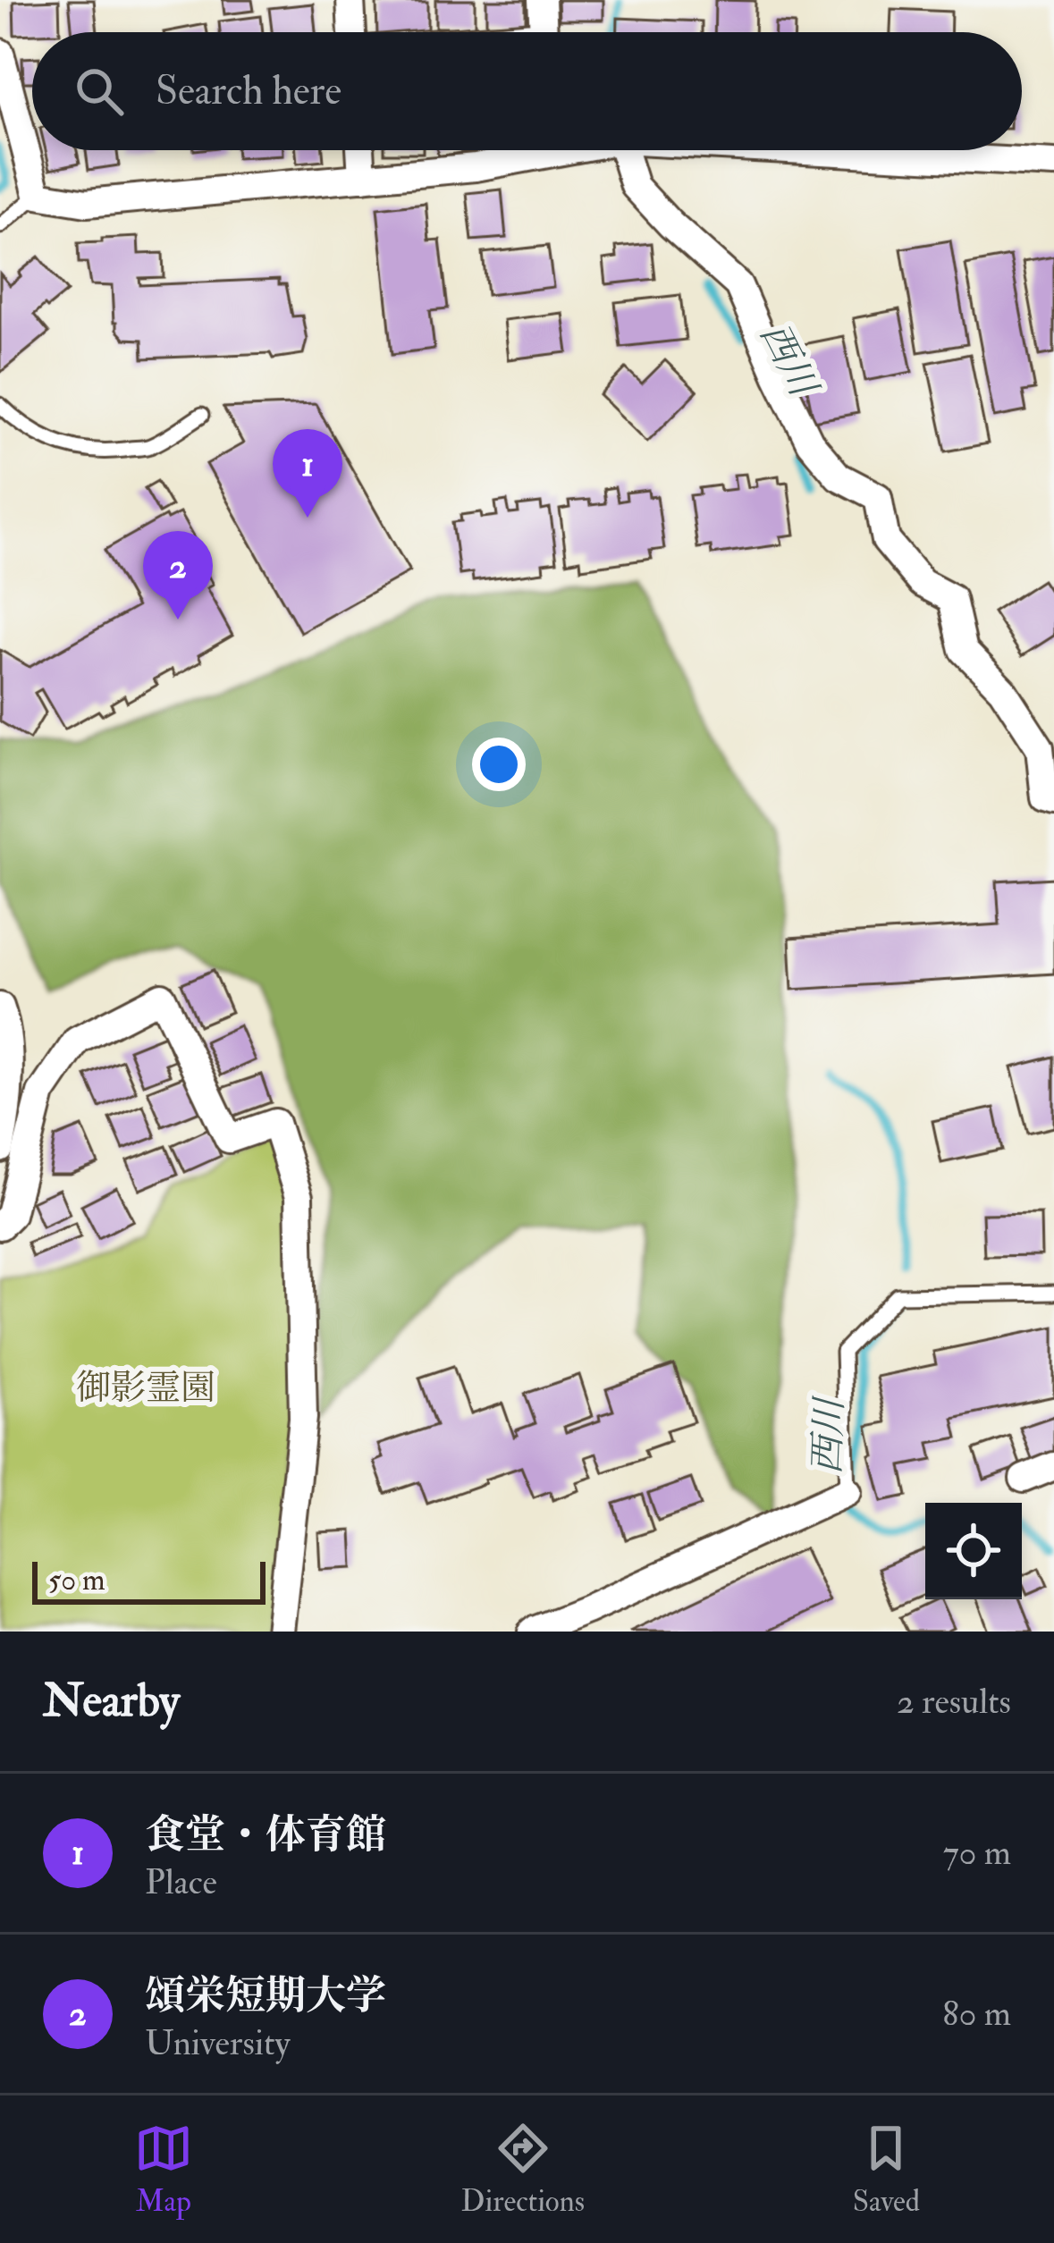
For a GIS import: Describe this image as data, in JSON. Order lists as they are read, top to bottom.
{
  "water": ["西川"],
  "parks": ["御影霊園"],
  "scale_bar": "50 m",
  "page": {
    "search": "Search here",
    "pins": ["1", "2"],
    "scale": "50 m",
    "heading": ["Nearby", "2 results"],
    "list": [
      {
        "mark": "1",
        "name": "食堂・体育館",
        "note": "Place",
        "value": "70 m"
      },
      {
        "mark": "2",
        "name": "頌栄短期大学",
        "note": "University",
        "value": "80 m"
      }
    ],
    "nav": ["Map", "Directions", "Saved"]
  }
}
